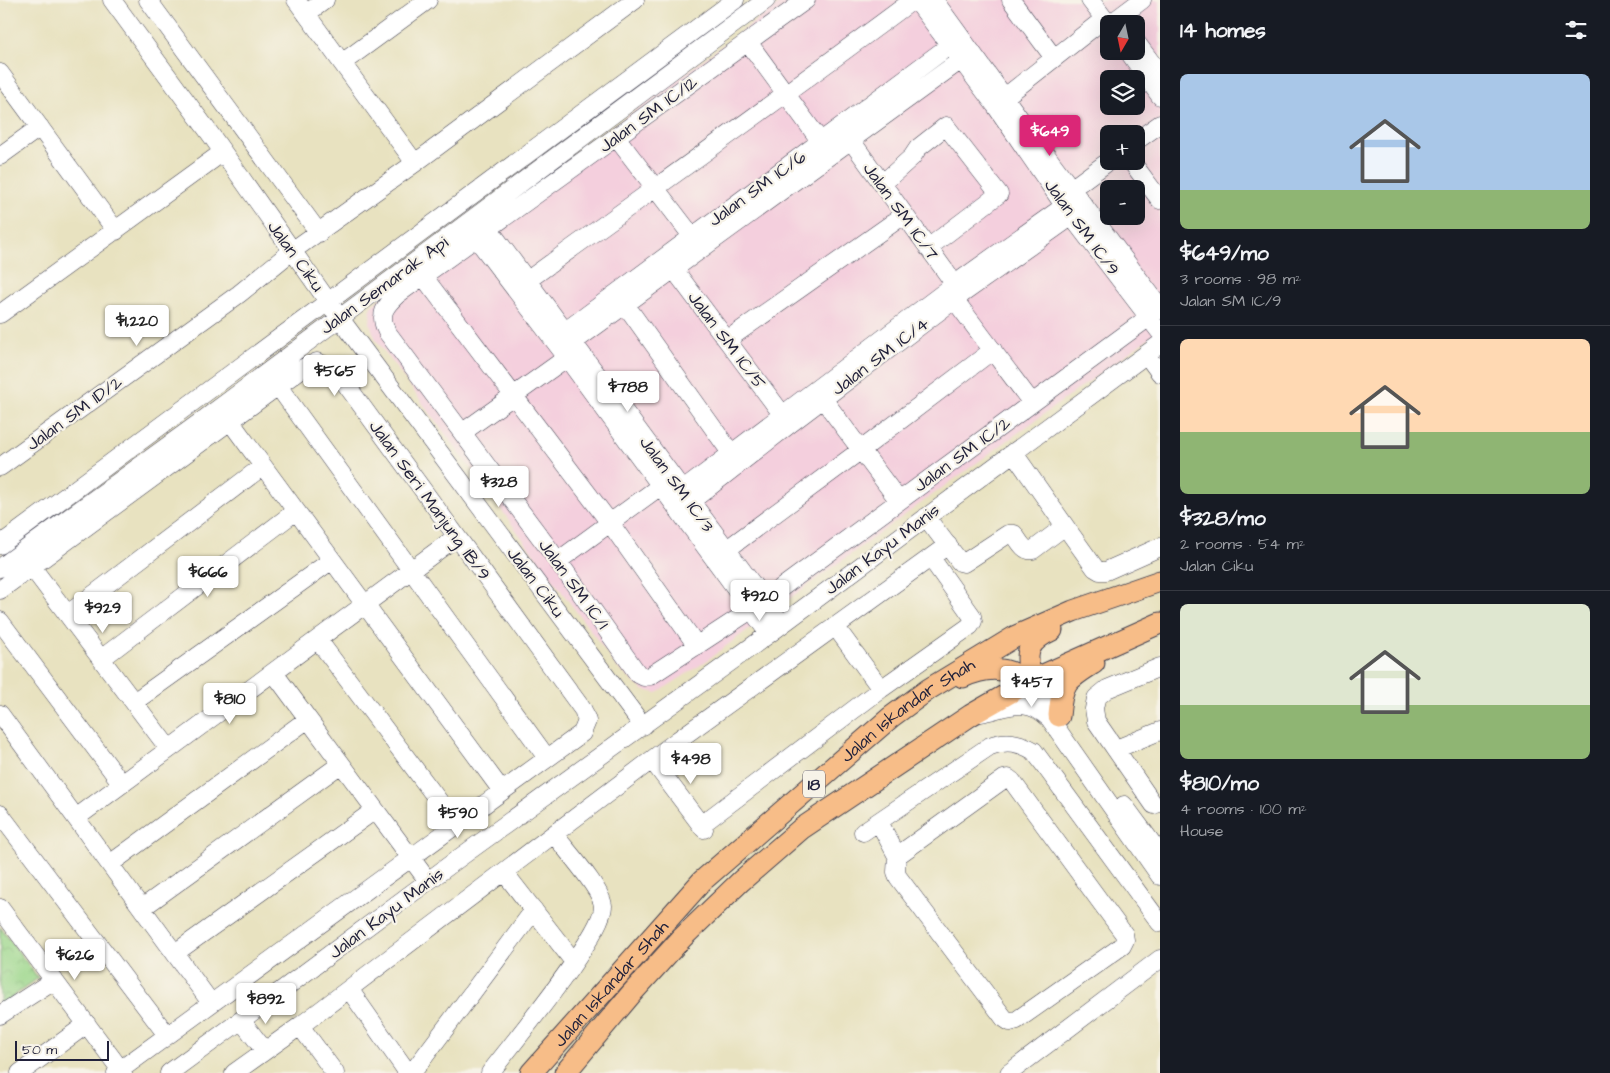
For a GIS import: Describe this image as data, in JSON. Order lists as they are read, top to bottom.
{
  "streets": {
    "main road": ["Jalan Iskandar Shah", "18"],
    "street": [
      "Jalan SM 1C/12",
      "Jalan SM 1C/6",
      "Jalan SM 1C/7",
      "Jalan SM 1C/9",
      "Jalan Ciku",
      "Jalan Semarak Api",
      "Jalan SM 1C/5",
      "Jalan SM 1C/4",
      "Jalan SM 1D/2",
      "Jalan SM 1C/2",
      "Jalan SM 1C/3",
      "Jalan Seri Manjung 1B/9",
      "Jalan Kayu Manis",
      "Jalan SM 1C/1"
    ]
  },
  "crossings": [
    ["Jalan SM 1C/12", "Jalan Semarak Api"],
    ["Jalan SM 1C/12", "Jalan SM 1C/3"],
    ["Jalan SM 1C/12", "Jalan SM 1C/1"],
    ["Jalan SM 1C/6", "Jalan SM 1C/7"],
    ["Jalan SM 1C/6", "Jalan SM 1C/9"],
    ["Jalan SM 1C/6", "Jalan SM 1C/5"],
    ["Jalan SM 1C/6", "Jalan SM 1C/3"],
    ["Jalan SM 1C/7", "Jalan SM 1C/4"],
    ["Jalan SM 1C/7", "Jalan SM 1C/2"],
    ["Jalan SM 1C/9", "Jalan SM 1C/4"],
    ["Jalan SM 1C/9", "Jalan SM 1C/2"],
    ["Jalan Ciku", "Jalan Semarak Api"],
    ["Jalan Ciku", "Jalan SM 1D/2"],
    ["Jalan Ciku", "Jalan Kayu Manis"],
    ["Jalan Semarak Api", "Jalan SM 1C/3"],
    ["Jalan Semarak Api", "Jalan SM 1C/1"],
    ["Jalan SM 1C/5", "Jalan SM 1C/4"],
    ["Jalan SM 1C/4", "Jalan SM 1C/3"],
    ["Jalan SM 1C/2", "Jalan SM 1C/3"],
    ["Jalan SM 1C/2", "Jalan SM 1C/1"],
    ["Jalan SM 1C/3", "Jalan Kayu Manis"],
    ["Jalan SM 1C/3", "Jalan SM 1C/1"]
  ],
  "scale_bar": "50 m",
  "north": "bottom",
  "page": {
    "heading": "14 homes",
    "map_buttons": ["+", "−"],
    "list": [
      {
        "name": "$649/mo",
        "note": "3 rooms · 98 m² · Jalan SM 1C/9"
      },
      {
        "name": "$328/mo",
        "note": "2 rooms · 54 m² · Jalan Ciku"
      },
      {
        "name": "$810/mo",
        "note": "4 rooms · 100 m² · House"
      }
    ],
    "price": [
      "$649",
      "$1,220",
      "$565",
      "$788",
      "$328",
      "$666",
      "$920",
      "$929",
      "$457",
      "$810",
      "$498",
      "$590",
      "$626",
      "$892"
    ],
    "scale": "50 m"
  }
}
